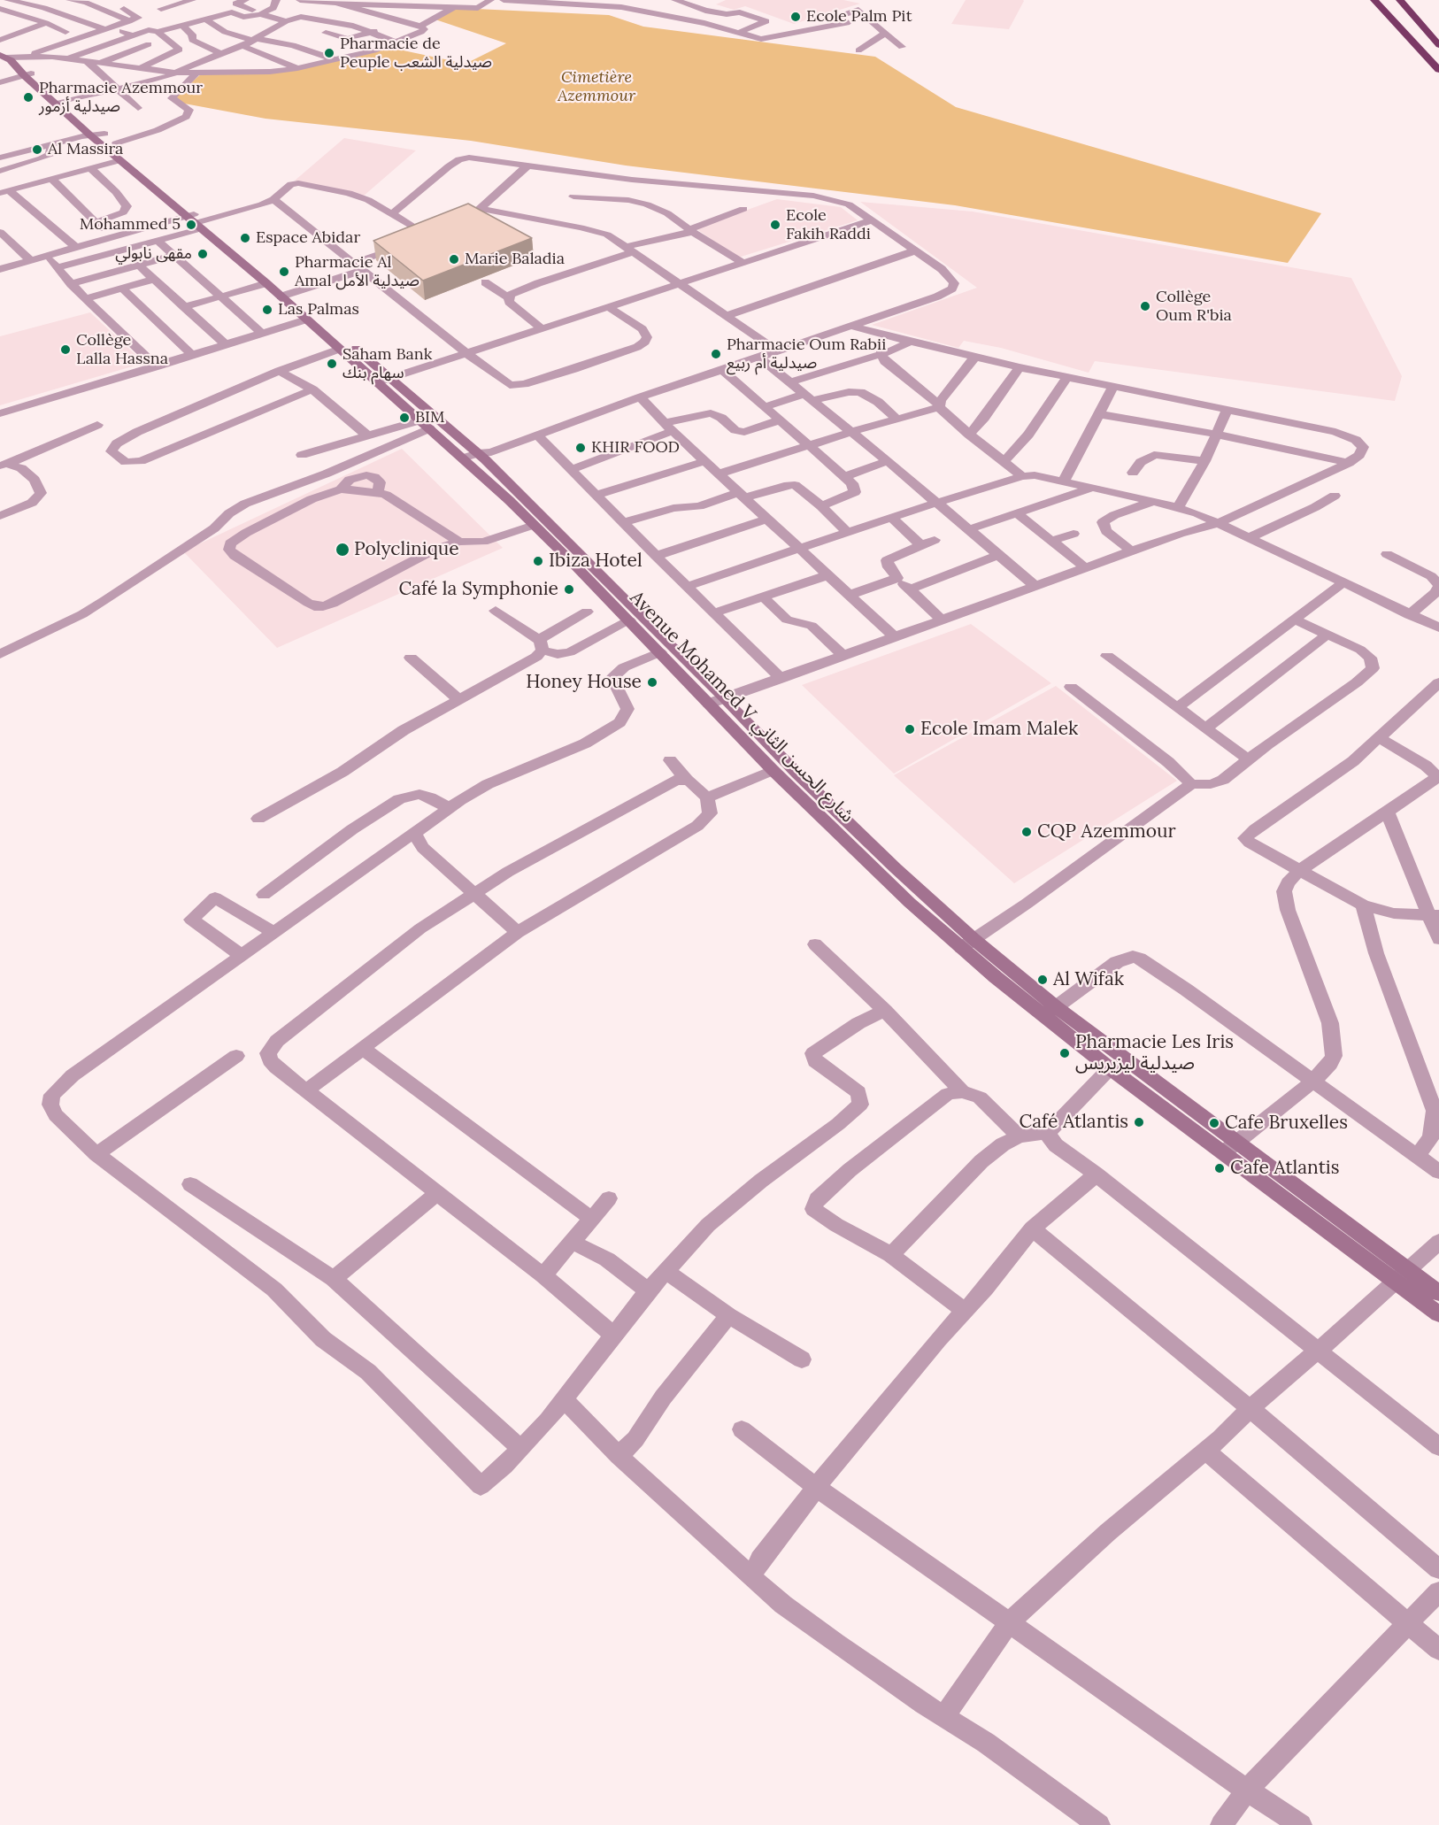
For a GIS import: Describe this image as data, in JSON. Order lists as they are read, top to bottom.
{
  "streets": {
    "main road": ["Avenue Mohamed V شارع الحسن الثاني"]
  },
  "parks": ["Cimetière Azemmour"],
  "places": [
    "Ecole Palm Pit",
    "Pharmacie de Peuple صيدلية الشعب",
    "Pharmacie Azemmour صيدلية أزمور",
    "Al Massira",
    "Mohammed 5",
    "Ecole Fakih Raddi",
    "Espace Abidar",
    "مقهى نابولي",
    "Marie Baladia",
    "Pharmacie Al Amal صيدلية الأمل",
    "Collège Oum R'bia",
    "Las Palmas",
    "Collège Lalla Hassna",
    "Pharmacie Oum Rabii صيدلية أم ربيع",
    "Saham Bank سهام بنك",
    "BIM",
    "KHIR FOOD",
    "Polyclinique",
    "Ibiza Hotel",
    "Café la Symphonie",
    "Honey House",
    "Ecole Imam Malek",
    "CQP Azemmour",
    "Al Wifak",
    "Pharmacie Les Iris صيدلية ليزيريس",
    "Café Atlantis",
    "Cafe Bruxelles",
    "Cafe Atlantis"
  ]
}
